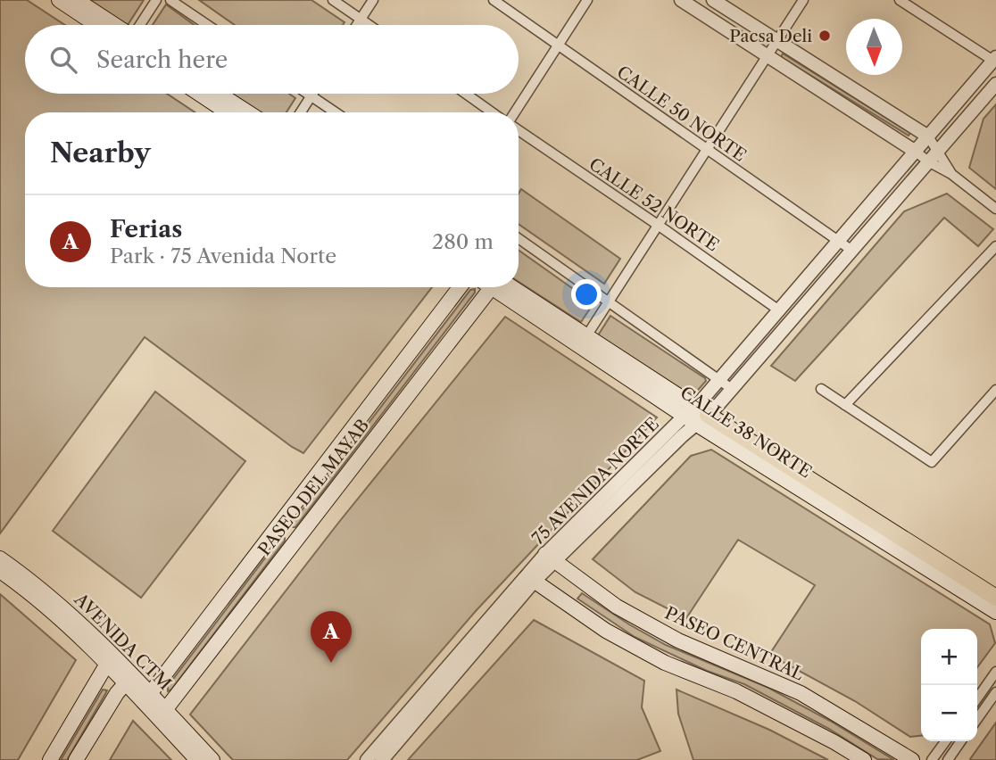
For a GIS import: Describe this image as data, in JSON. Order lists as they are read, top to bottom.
{
  "streets": {
    "main road": [
      "CALLE 38 NORTE",
      "PASEO DEL MAYAB",
      "AVENIDA CTM",
      "PASEO CENTRAL"
    ],
    "street": ["CALLE 50 NORTE", "CALLE 52 NORTE", "75 AVENIDA NORTE"]
  },
  "crossings": [
    ["CALLE 50 NORTE", "75 AVENIDA NORTE"],
    ["CALLE 52 NORTE", "75 AVENIDA NORTE"],
    ["CALLE 38 NORTE", "75 AVENIDA NORTE"],
    ["75 AVENIDA NORTE", "PASEO CENTRAL"],
    ["PASEO DEL MAYAB", "AVENIDA CTM"]
  ],
  "places": ["Pacsa Deli"],
  "north": "bottom",
  "page": {
    "search": "Search here",
    "heading": "Nearby",
    "list": [
      {
        "mark": "A",
        "name": "Ferias",
        "note": "Park · 75 Avenida Norte",
        "value": "280 m"
      }
    ],
    "pins": "A",
    "map_buttons": ["+", "−"]
  }
}
